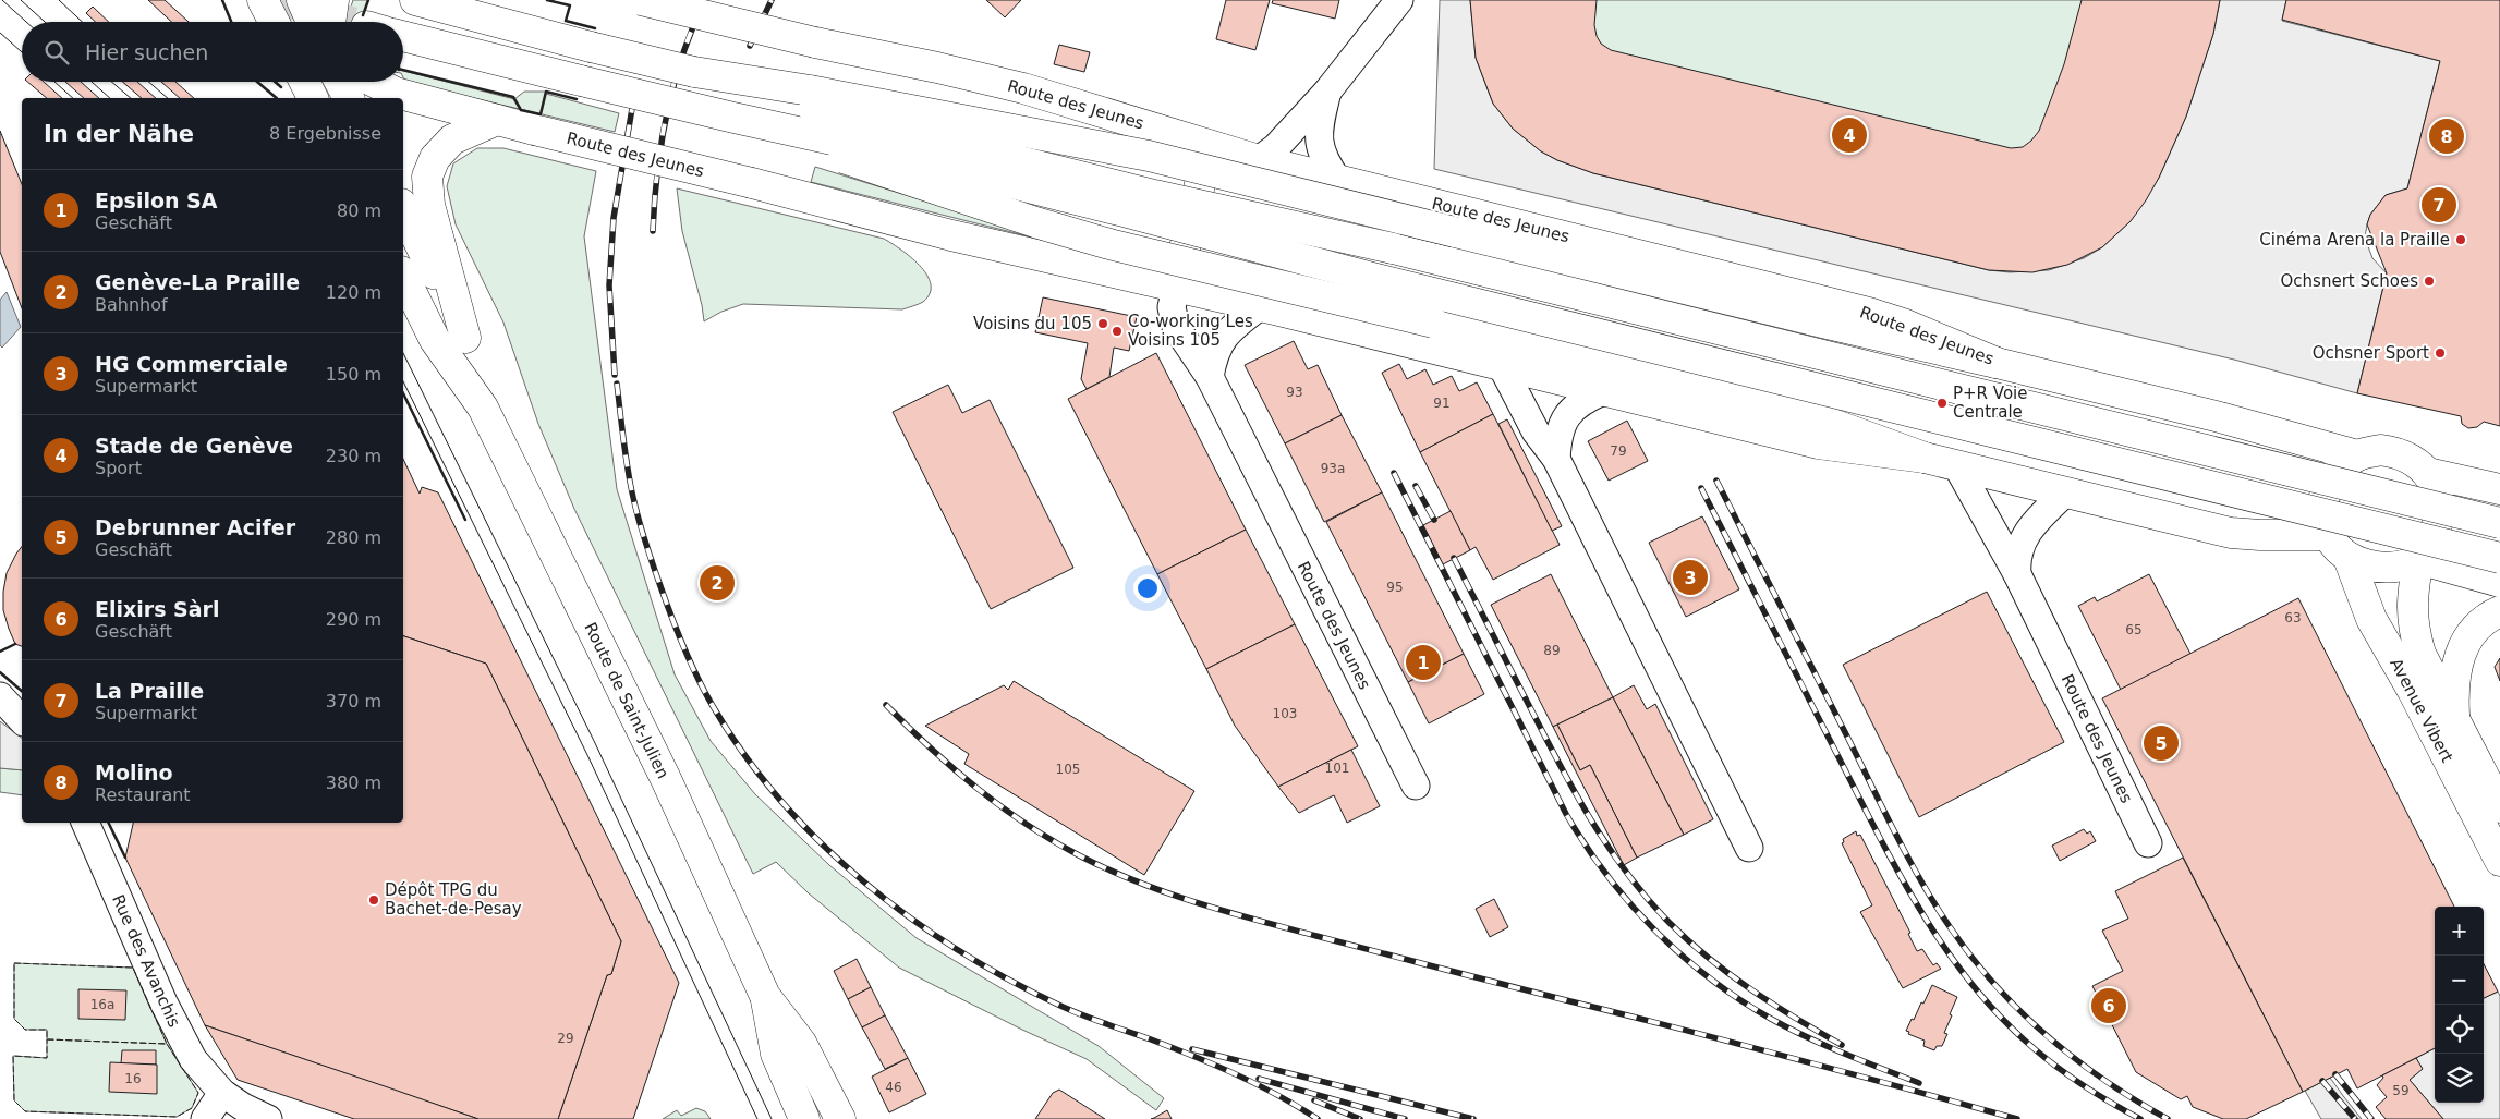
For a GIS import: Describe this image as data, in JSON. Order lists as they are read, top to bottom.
{
  "streets": {
    "main road": ["Route des Jeunes", "Route de Saint-Julien", "Avenue Vibert"],
    "street": ["Rue des Avanchis"]
  },
  "crossings": [
    ["Route des Jeunes", "Avenue Vibert"]
  ],
  "places": [
    "Cinéma Arena la Praille",
    "Ochsnert Schoes",
    "Voisins du 105",
    "Co-working Les Voisins 105",
    "Ochsner Sport",
    "P+R Voie Centrale",
    "Dépôt TPG du Bachet-de-Pesay"
  ],
  "house_numbers": [
    "93",
    "91",
    "79",
    "93a",
    "95",
    "63",
    "65",
    "89",
    "103",
    "101",
    "105",
    "16a",
    "29",
    "16",
    "46",
    "59"
  ],
  "page": {
    "search": "Hier suchen",
    "heading": ["In der Nähe", "8 Ergebnisse"],
    "pins": [
      "4",
      "8",
      "7",
      "3",
      "2",
      "1",
      "5",
      "6"
    ],
    "list": [
      {
        "mark": "1",
        "name": "Epsilon SA",
        "note": "Geschäft",
        "value": "80 m"
      },
      {
        "mark": "2",
        "name": "Genève-La Praille",
        "note": "Bahnhof",
        "value": "120 m"
      },
      {
        "mark": "3",
        "name": "HG Commerciale",
        "note": "Supermarkt",
        "value": "150 m"
      },
      {
        "mark": "4",
        "name": "Stade de Genève",
        "note": "Sport",
        "value": "230 m"
      },
      {
        "mark": "5",
        "name": "Debrunner Acifer",
        "note": "Geschäft",
        "value": "280 m"
      },
      {
        "mark": "6",
        "name": "Elixirs Sàrl",
        "note": "Geschäft",
        "value": "290 m"
      },
      {
        "mark": "7",
        "name": "La Praille",
        "note": "Supermarkt",
        "value": "370 m"
      },
      {
        "mark": "8",
        "name": "Molino",
        "note": "Restaurant",
        "value": "380 m"
      }
    ],
    "map_buttons": ["+", "−"]
  }
}
